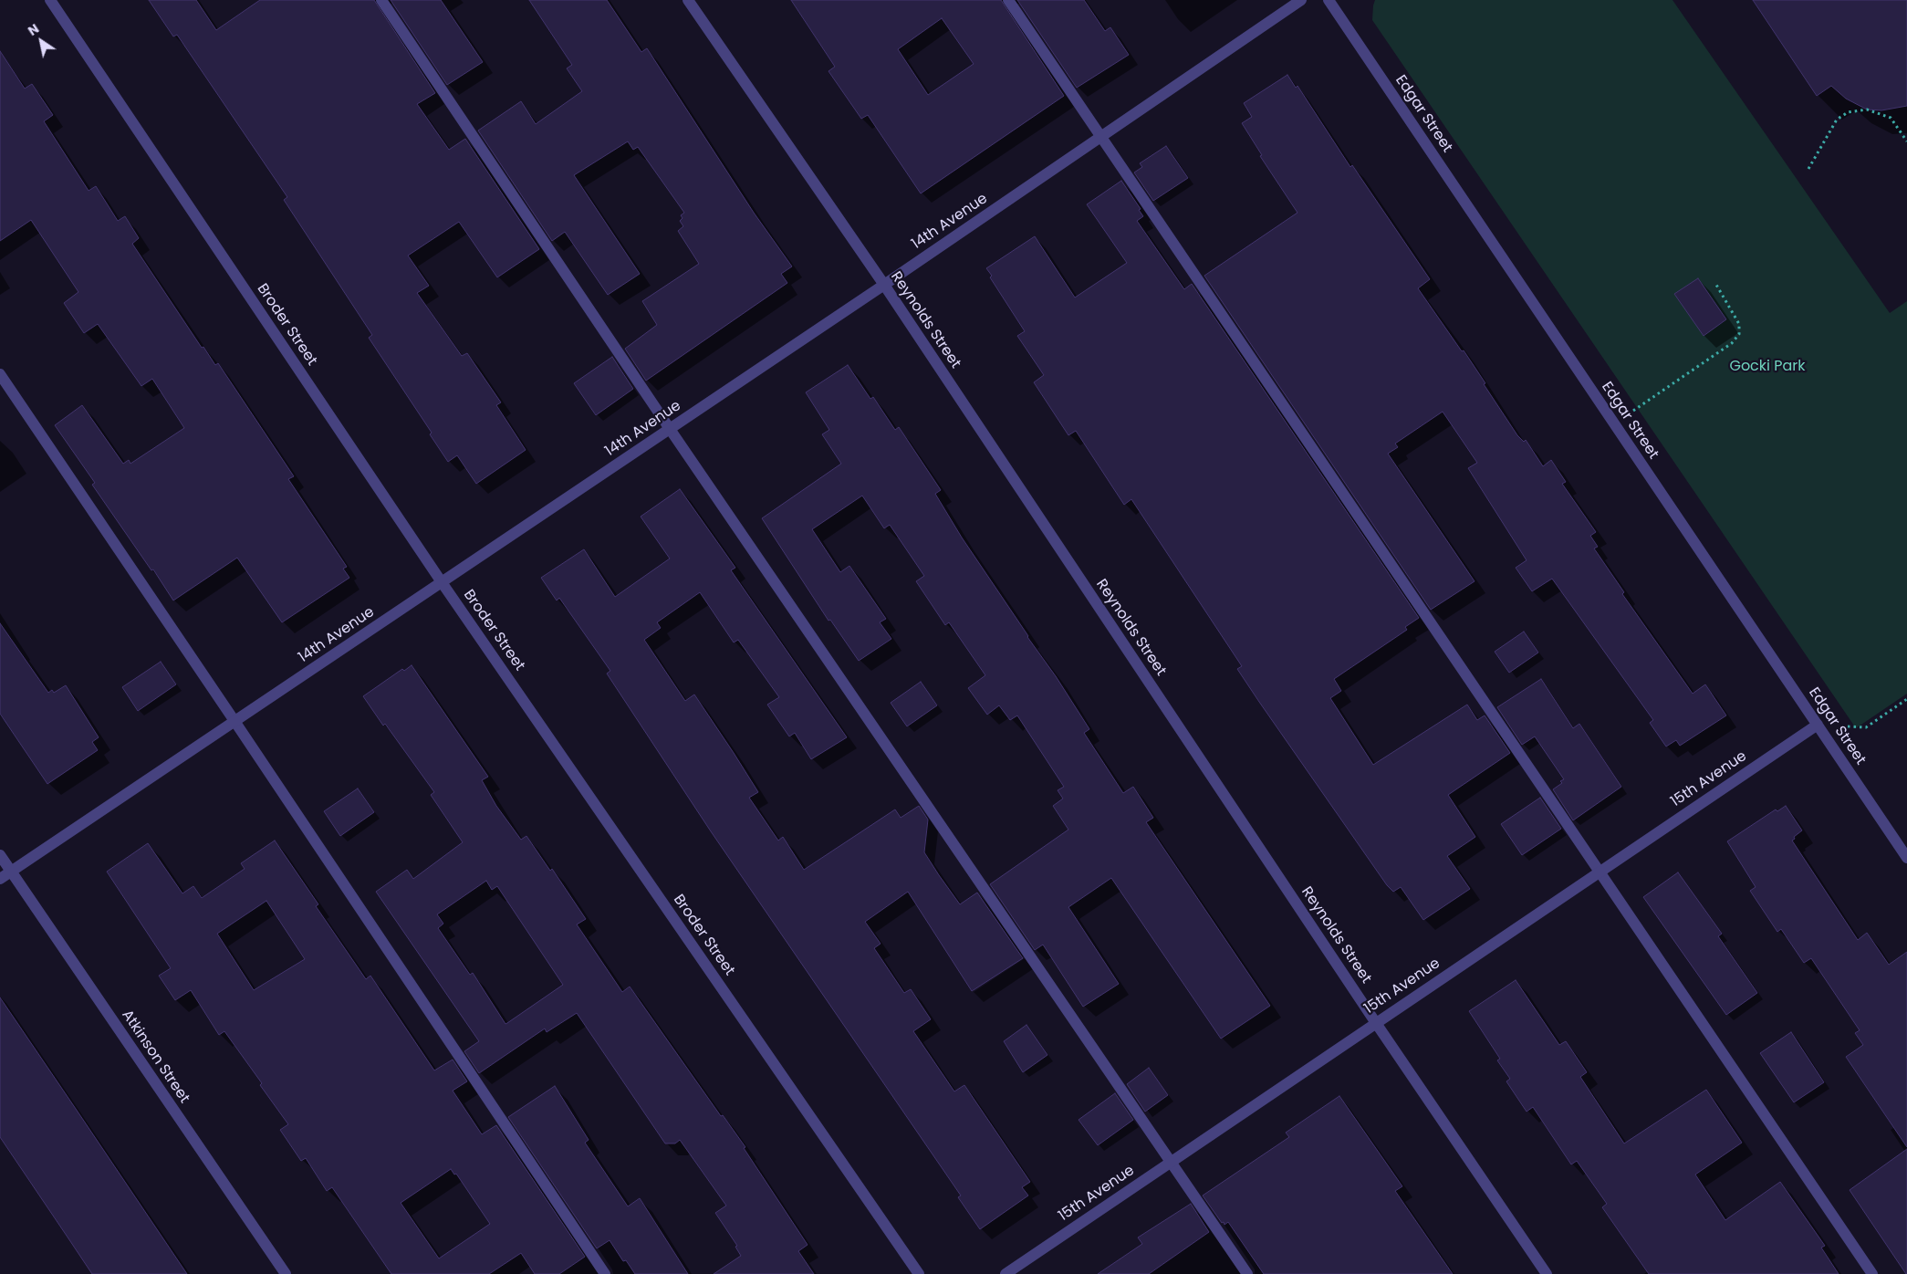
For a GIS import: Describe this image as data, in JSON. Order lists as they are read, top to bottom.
{
  "streets": {
    "street": [
      "Edgar Street",
      "14th Avenue",
      "Reynolds Street",
      "Broder Street",
      "15th Avenue",
      "Atkinson Street"
    ]
  },
  "crossings": [
    ["Edgar Street", "15th Avenue"],
    ["14th Avenue", "Reynolds Street"],
    ["14th Avenue", "Broder Street"],
    ["14th Avenue", "Atkinson Street"],
    ["Reynolds Street", "15th Avenue"]
  ],
  "parks": ["Gocki Park"],
  "north": "top left"
}
